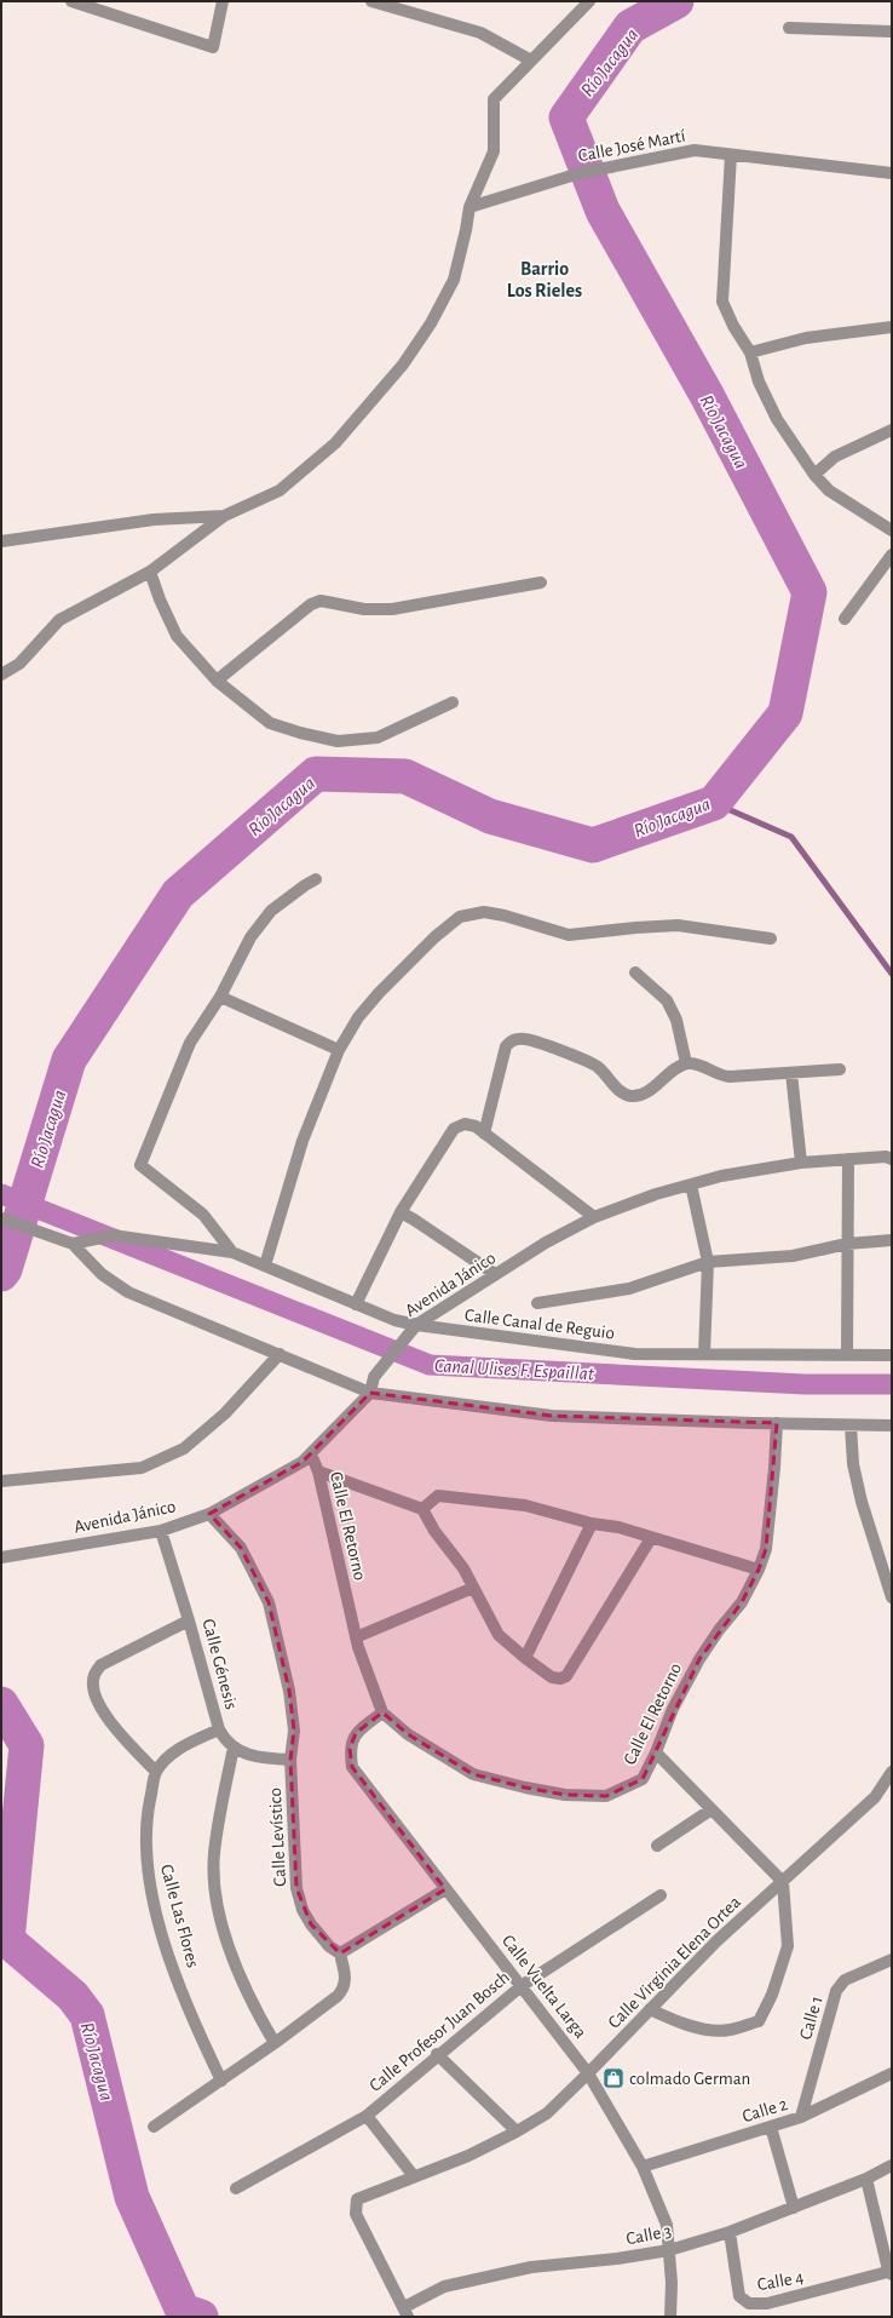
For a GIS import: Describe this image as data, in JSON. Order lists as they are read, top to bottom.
{
  "streets": {
    "street": [
      "Calle José Martí",
      "Avenida Jánico",
      "Calle Canal de Reguio",
      "Calle El Retorno",
      "Calle Génesis",
      "Calle Levístico",
      "Calle Las Flores",
      "Calle Virginia Elena Ortea",
      "Calle Vuelta Larga",
      "Calle 1",
      "Calle Profesor Juan Bosch",
      "Calle 2",
      "Calle 3",
      "Calle 4"
    ]
  },
  "crossings": [
    ["Avenida Jánico", "Calle Canal de Reguio"],
    ["Avenida Jánico", "Calle El Retorno"],
    ["Avenida Jánico", "Calle Génesis"],
    ["Avenida Jánico", "Calle Levístico"],
    ["Calle El Retorno", "Calle Vuelta Larga"],
    ["Calle Génesis", "Calle Las Flores"],
    ["Calle Virginia Elena Ortea", "Calle Vuelta Larga"],
    ["Calle Virginia Elena Ortea", "Calle 3"],
    ["Calle Vuelta Larga", "Calle Profesor Juan Bosch"],
    ["Calle Vuelta Larga", "Calle 2"],
    ["Calle Vuelta Larga", "Calle 3"],
    ["Calle 1", "Calle 2"],
    ["Calle 3", "Calle 4"]
  ],
  "districts": ["Barrio Los Rieles"],
  "water": ["Río Jacagua", "Canal Ulises F. Espaillat"],
  "places": {
    "shop": ["colmado German"]
  }
}
